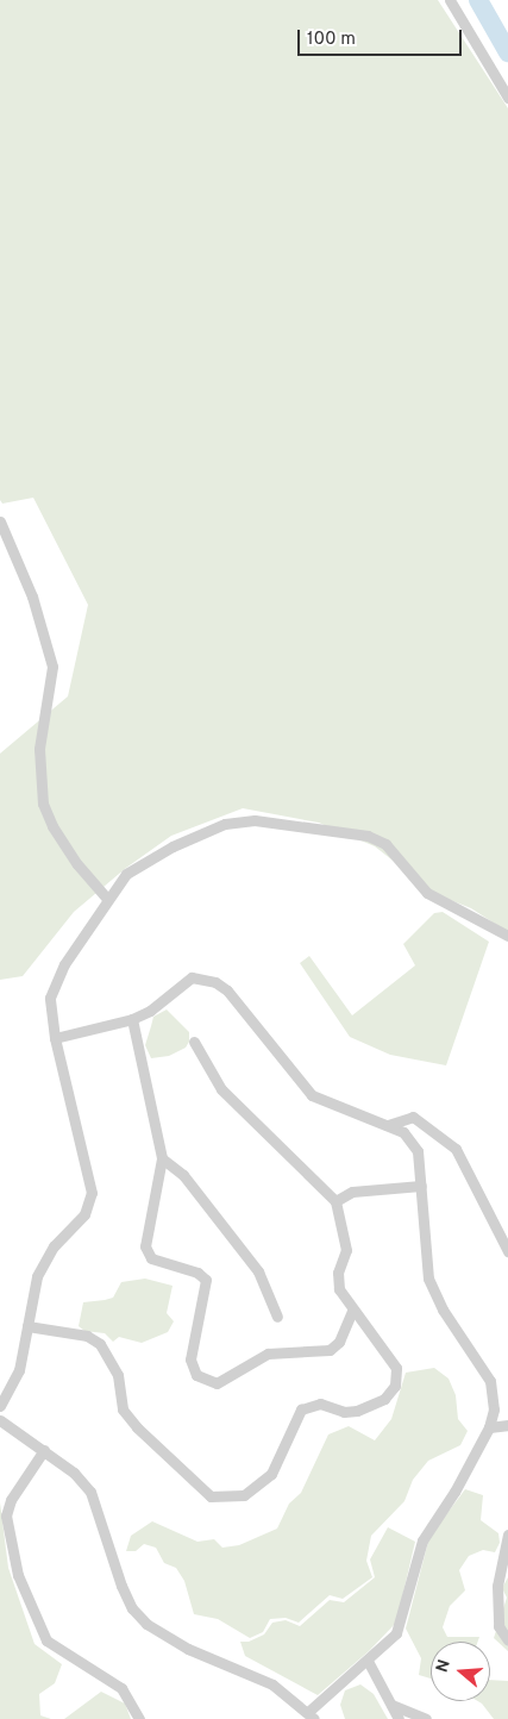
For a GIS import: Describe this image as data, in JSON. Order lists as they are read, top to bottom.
{
  "scale_bar": "100 m",
  "north": "left"
}
